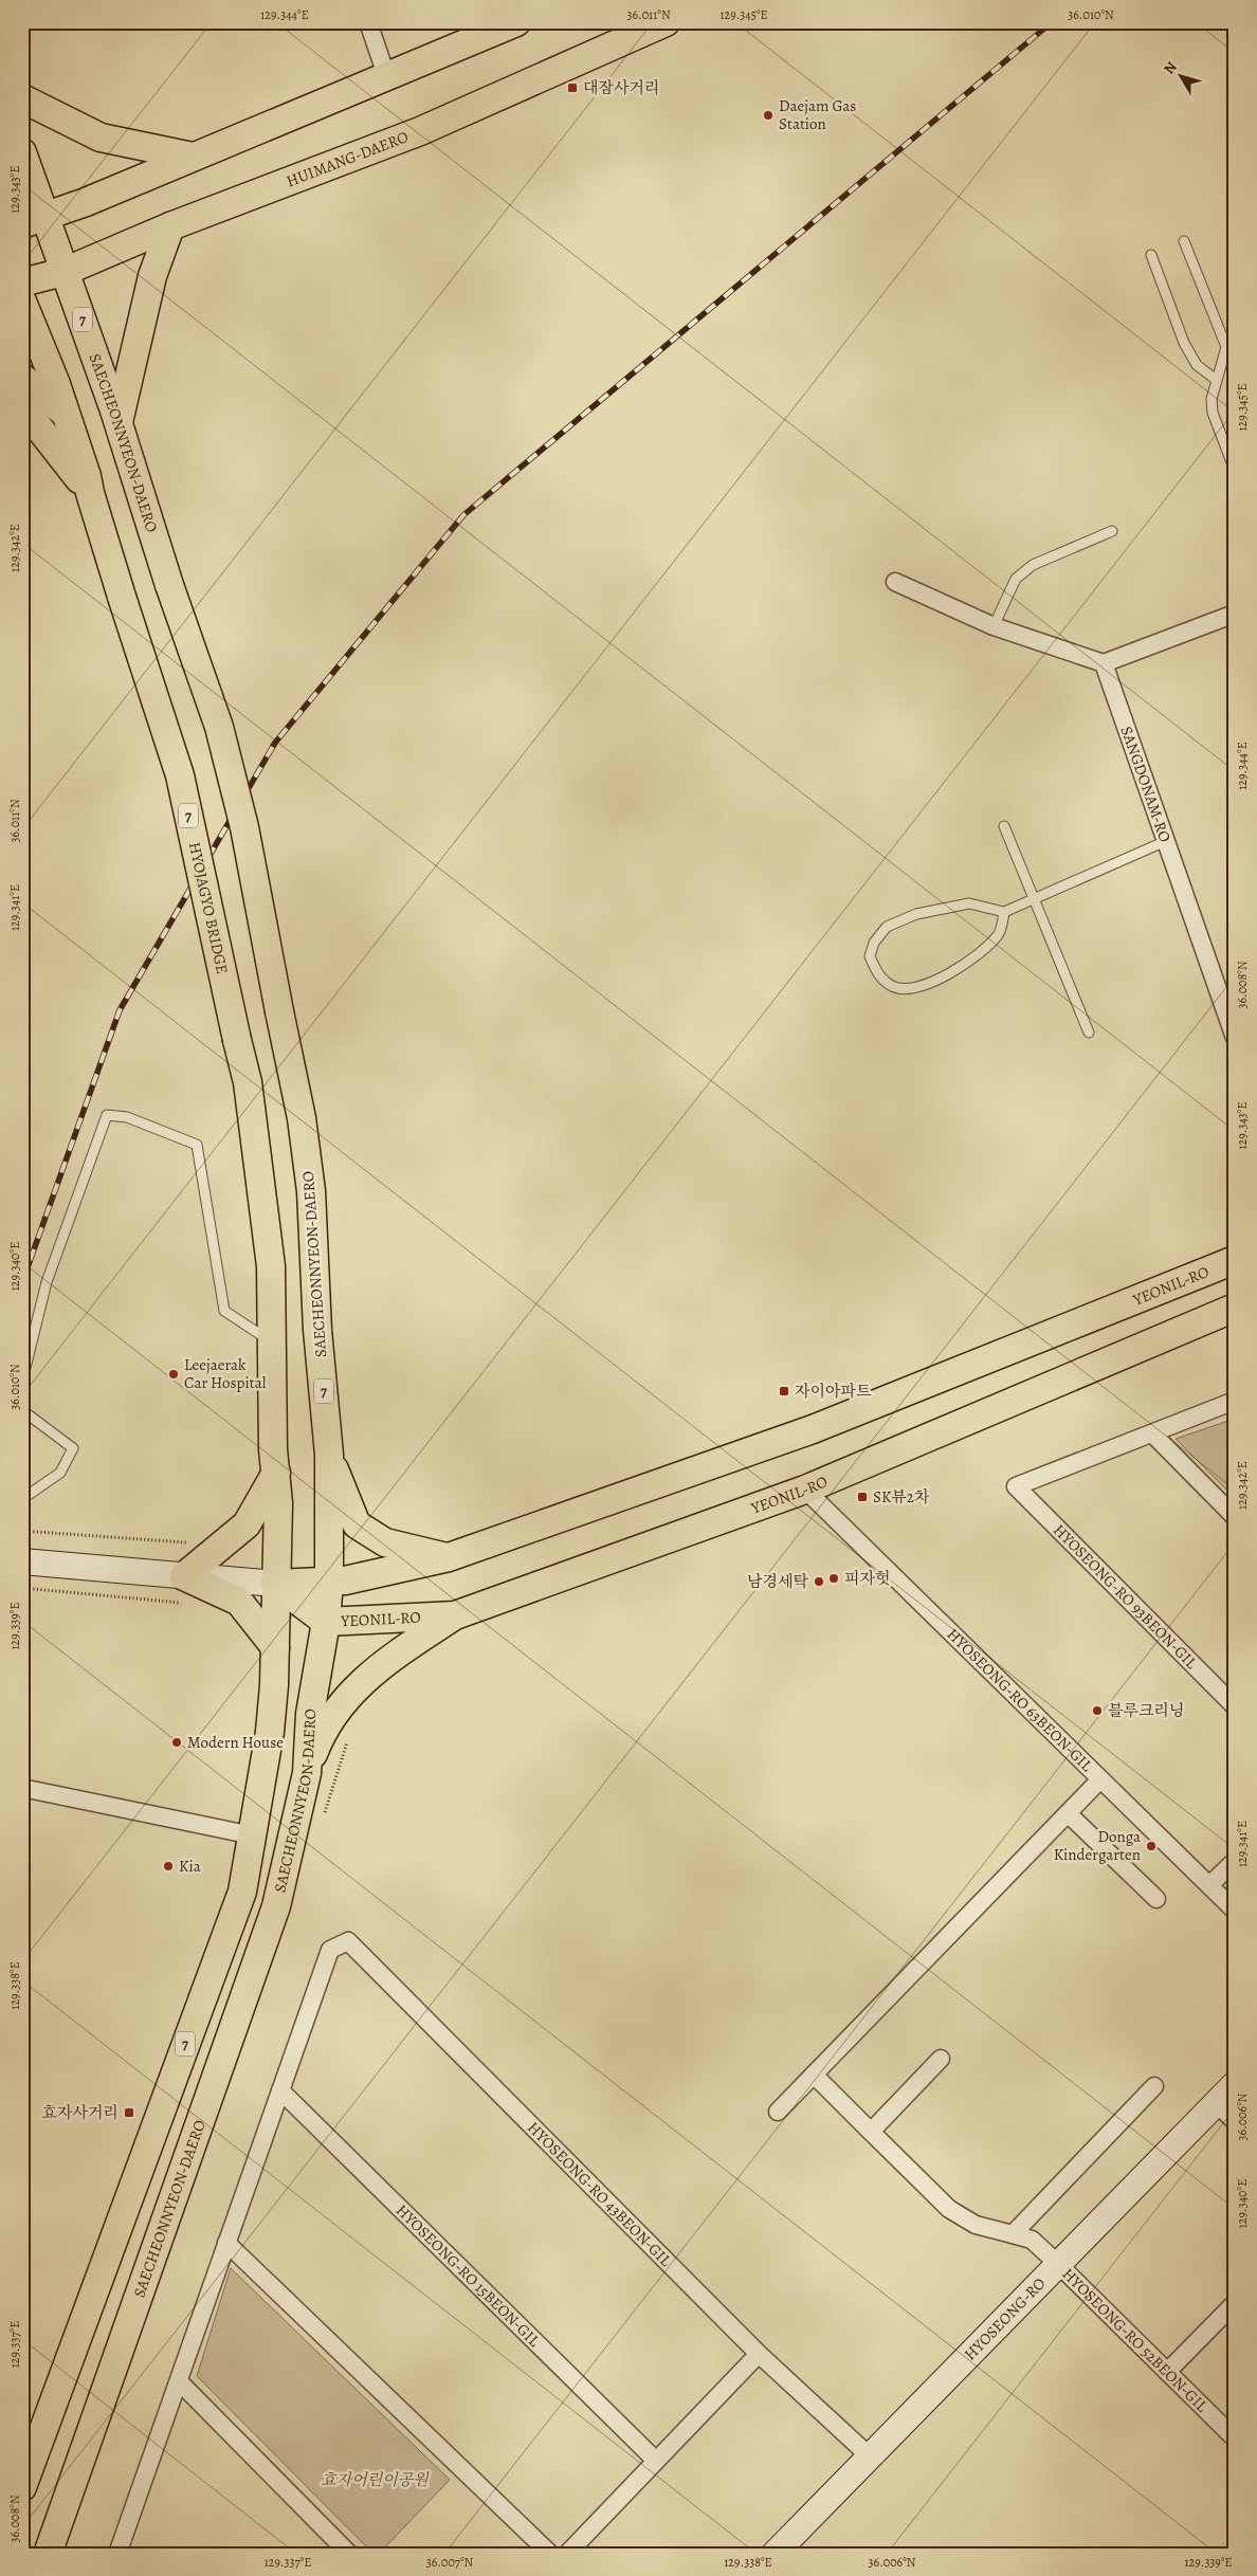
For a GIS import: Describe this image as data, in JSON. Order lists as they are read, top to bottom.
{
  "streets": {
    "main road": [
      "HUIMANG-DAERO",
      "7",
      "SAECHEONNYEON-DAERO",
      "HYOJAGYO BRIDGE",
      "YEONIL-RO"
    ],
    "street": [
      "SANGDONAM-RO",
      "HYOSEONG-RO 93BEON-GIL",
      "HYOSEONG-RO 63BEON-GIL",
      "HYOSEONG-RO 43BEON-GIL",
      "HYOSEONG-RO 15BEON-GIL",
      "HYOSEONG-RO",
      "HYOSEONG-RO 52BEON-GIL"
    ]
  },
  "crossings": [
    ["HUIMANG-DAERO", "SAECHEONNYEON-DAERO"],
    ["7", "HYOJAGYO BRIDGE"],
    ["7", "YEONIL-RO"],
    ["SAECHEONNYEON-DAERO", "YEONIL-RO"],
    ["YEONIL-RO", "HYOSEONG-RO 63BEON-GIL"],
    ["HYOSEONG-RO 43BEON-GIL", "HYOSEONG-RO 15BEON-GIL"],
    ["HYOSEONG-RO 43BEON-GIL", "HYOSEONG-RO"],
    ["HYOSEONG-RO", "HYOSEONG-RO 52BEON-GIL"]
  ],
  "parks": ["효자어린이공원"],
  "places": {
    "transit": [
      "대잠사거리",
      "자이아파트",
      "SK뷰2차",
      "효자사거리"
    ],
    "other": [
      "Daejam Gas Station",
      "Leejaerak Car Hospital",
      "피자헛",
      "남경세탁",
      "블루크리닝",
      "Modern House",
      "Donga Kindergarten",
      "Kia"
    ]
  },
  "north": "top left",
  "coordinates": [
    "129.344°E",
    "36.011°N",
    "129.345°E",
    "36.010°N",
    "129.343°E",
    "129.342°E",
    "129.341°E",
    "36.008°N",
    "129.340°E",
    "129.339°E",
    "129.338°E",
    "36.006°N",
    "129.337°E",
    "36.007°N"
  ]
}
